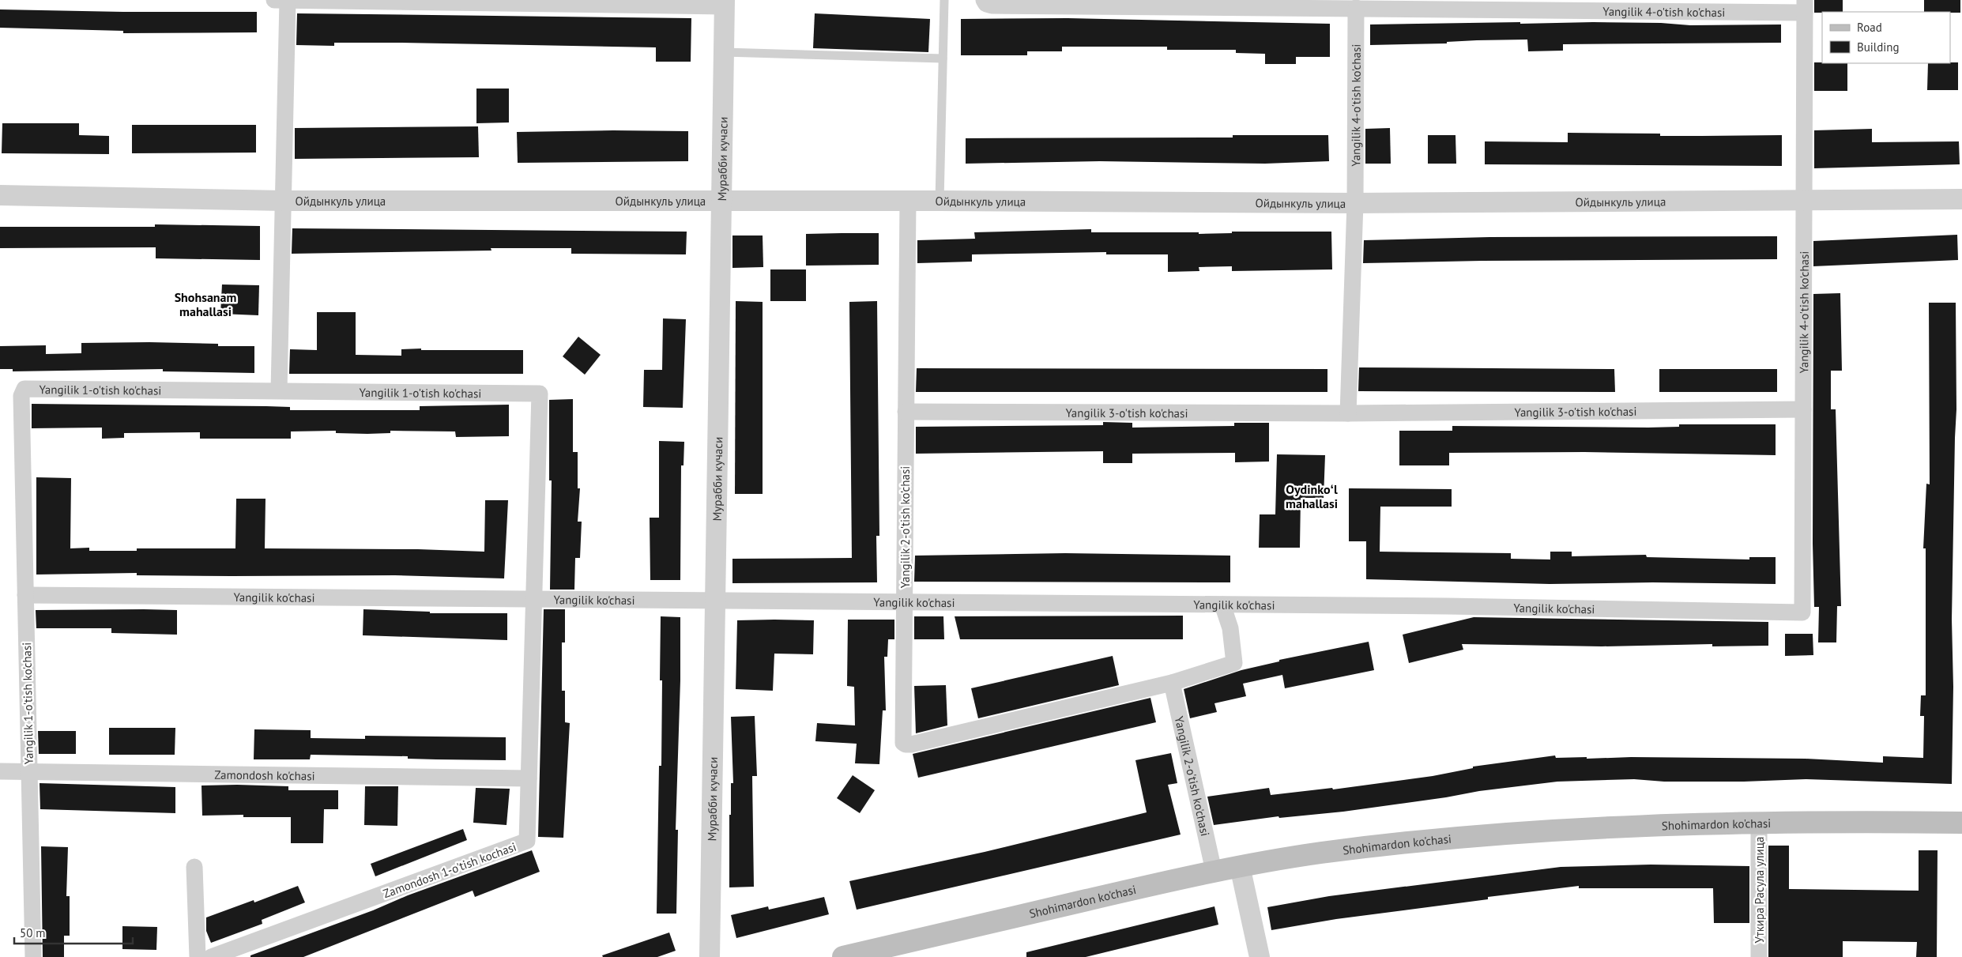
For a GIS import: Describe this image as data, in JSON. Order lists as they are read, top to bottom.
{
  "streets": {
    "main road": ["Shohimardon ko'chasi"],
    "street": [
      "Yangilik 4-o'tish ko'chasi",
      "Мурабби кучаси",
      "Ойдынкуль улица",
      "Yangilik 1-o'tish ko'chasi",
      "Yangilik 3-o'tish ko'chasi",
      "Yangilik 2-o'tish ko'chasi",
      "Yangilik ko'chasi",
      "Zamondosh ko'chasi",
      "Zamondosh 1-o'tish kochasi",
      "Уткира Расула улица"
    ]
  },
  "crossings": [
    ["Yangilik 4-o'tish ko'chasi", "Ойдынкуль улица"],
    ["Yangilik 4-o'tish ko'chasi", "Yangilik 3-o'tish ko'chasi"],
    ["Yangilik 4-o'tish ko'chasi", "Yangilik ko'chasi"],
    ["Мурабби кучаси", "Ойдынкуль улица"],
    ["Мурабби кучаси", "Yangilik ko'chasi"],
    ["Ойдынкуль улица", "Yangilik 2-o'tish ko'chasi"],
    ["Yangilik 1-o'tish ko'chasi", "Yangilik ko'chasi"],
    ["Yangilik 1-o'tish ko'chasi", "Zamondosh ko'chasi"],
    ["Yangilik 1-o'tish ko'chasi", "Zamondosh 1-o'tish kochasi"],
    ["Yangilik 3-o'tish ko'chasi", "Yangilik 2-o'tish ko'chasi"],
    ["Yangilik 2-o'tish ko'chasi", "Yangilik ko'chasi"],
    ["Yangilik 2-o'tish ko'chasi", "Shohimardon ko'chasi"],
    ["Yangilik ko'chasi", "Zamondosh 1-o'tish kochasi"],
    ["Zamondosh ko'chasi", "Zamondosh 1-o'tish kochasi"],
    ["Shohimardon ko'chasi", "Уткира Расула улица"]
  ],
  "districts": ["Shohsanam mahallasi", "Oydinkoʻl mahallasi"],
  "legend": ["Road", "Building"],
  "scale_bar": "50 m"
}
